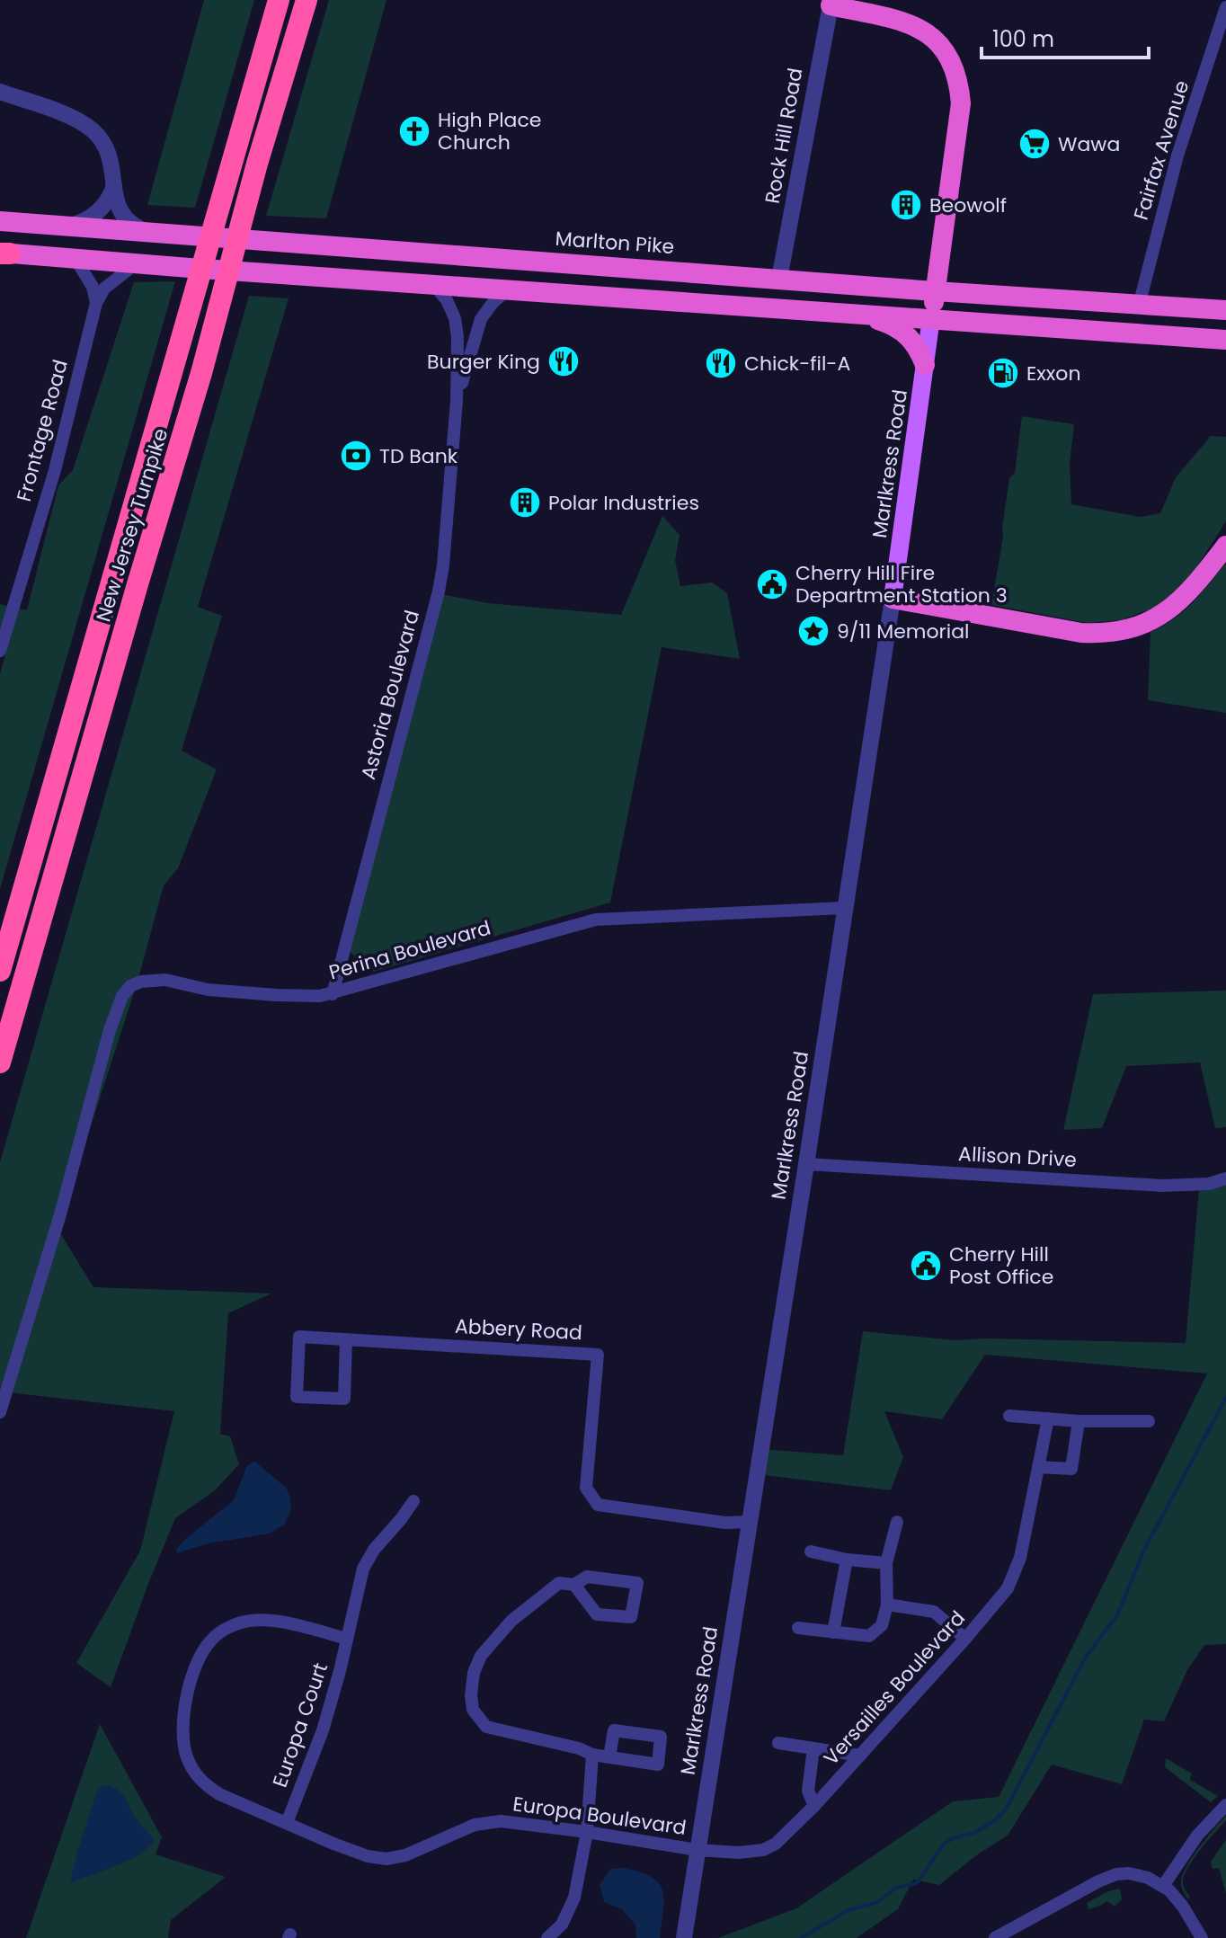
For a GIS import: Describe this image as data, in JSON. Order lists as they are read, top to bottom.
{
  "streets": {
    "highway": ["Marlton Pike", "New Jersey Turnpike"],
    "main road": ["Marlkress Road"],
    "street": [
      "Rock Hill Road",
      "Fairfax Avenue",
      "Frontage Road",
      "Astoria Boulevard",
      "Perina Boulevard",
      "Allison Drive",
      "Abbery Road",
      "Versailles Boulevard",
      "Europa Court",
      "Europa Boulevard"
    ]
  },
  "crossings": [
    ["Rock Hill Road", "Marlton Pike"],
    ["Fairfax Avenue", "Marlton Pike"],
    ["Marlkress Road", "Perina Boulevard"],
    ["Marlkress Road", "Allison Drive"],
    ["Marlkress Road", "Abbery Road"],
    ["Marlkress Road", "Versailles Boulevard"],
    ["Marlkress Road", "Europa Boulevard"],
    ["Astoria Boulevard", "Perina Boulevard"],
    ["Versailles Boulevard", "Europa Boulevard"],
    ["Europa Court", "Europa Boulevard"]
  ],
  "places": {
    "church": ["High Place Church"],
    "supermarket": ["Wawa"],
    "building": ["Beowolf", "Polar Industries"],
    "restaurant": ["Burger King", "Chick-fil-A"],
    "fuel station": ["Exxon"],
    "bank": ["TD Bank"],
    "public building": ["Cherry Hill Fire Department Station 3", "Cherry Hill Post Office"],
    "place": ["9/11 Memorial"]
  },
  "scale_bar": "100 m"
}
